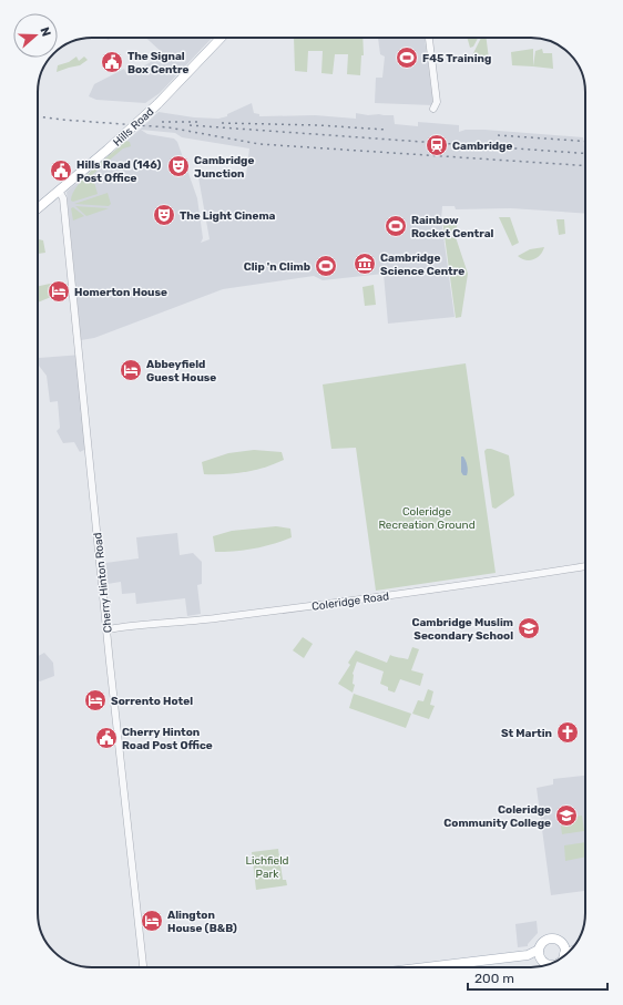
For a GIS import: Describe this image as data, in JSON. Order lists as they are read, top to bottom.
{
  "streets": {
    "main road": ["Hills Road"],
    "street": ["Cherry Hinton Road", "Coleridge Road"]
  },
  "crossings": [
    ["Hills Road", "Cherry Hinton Road"],
    ["Cherry Hinton Road", "Coleridge Road"]
  ],
  "parks": ["Coleridge Recreation Ground", "Lichfield Park"],
  "places": {
    "sports": ["F45 Training", "Rainbow Rocket Central", "Clip 'n Climb"],
    "public building": ["The Signal Box Centre", "Hills Road (146) Post Office", "Cherry Hinton Road Post Office"],
    "station": ["Cambridge"],
    "theatre": ["Cambridge Junction", "The Light Cinema"],
    "museum": ["Cambridge Science Centre"],
    "hotel": [
      "Homerton House",
      "Abbeyfield Guest House",
      "Sorrento Hotel",
      "Alington House (B&B)"
    ],
    "school or university": ["Cambridge Muslim Secondary School", "Coleridge Community College"],
    "church": ["St Martin"]
  },
  "scale_bar": "200 m",
  "north": "right"
}
